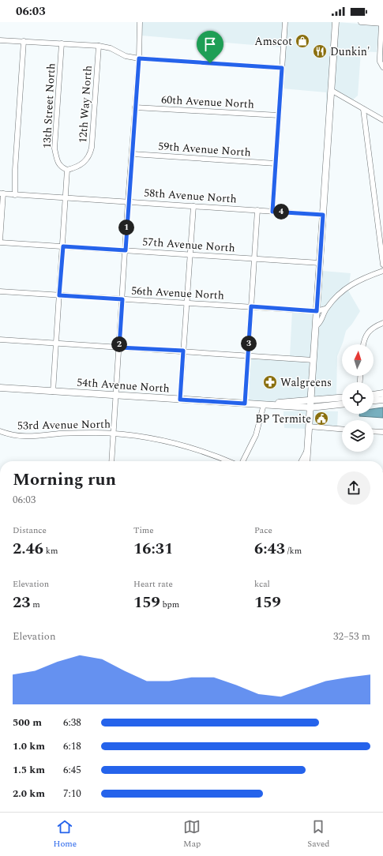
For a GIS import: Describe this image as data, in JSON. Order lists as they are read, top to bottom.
{
  "streets": {
    "main road": ["54th Avenue North"],
    "street": [
      "60th Avenue North",
      "12th Way North",
      "13th Street North",
      "59th Avenue North",
      "58th Avenue North",
      "57th Avenue North",
      "56th Avenue North",
      "53rd Avenue North"
    ]
  },
  "crossings": [
    ["12th Way North", "13th Street North"]
  ],
  "places": {
    "shop": ["Amscot"],
    "restaurant": ["Dunkin'"],
    "pharmacy": ["Walgreens"],
    "public building": ["BP Termite"]
  },
  "north": "top",
  "page": {
    "status": "06:03",
    "pins": [
      "4",
      "1",
      "3",
      "2"
    ],
    "heading": ["Morning run", "06:03"],
    "stats": [
      ["Distance", "2.46 km"],
      ["Time", "16:31"],
      ["Pace", "6:43 /km"],
      ["Elevation", "23 m"],
      ["Heart rate", "159 bpm"],
      ["kcal", "159"]
    ],
    "chart": ["Elevation", "32–53 m"],
    "list": [
      {
        "name": "500 m",
        "note": "6:38"
      },
      {
        "name": "1.0 km",
        "note": "6:18"
      },
      {
        "name": "1.5 km",
        "note": "6:45"
      },
      {
        "name": "2.0 km",
        "note": "7:10"
      }
    ],
    "tabs": ["Home", "Map", "Saved"]
  }
}
